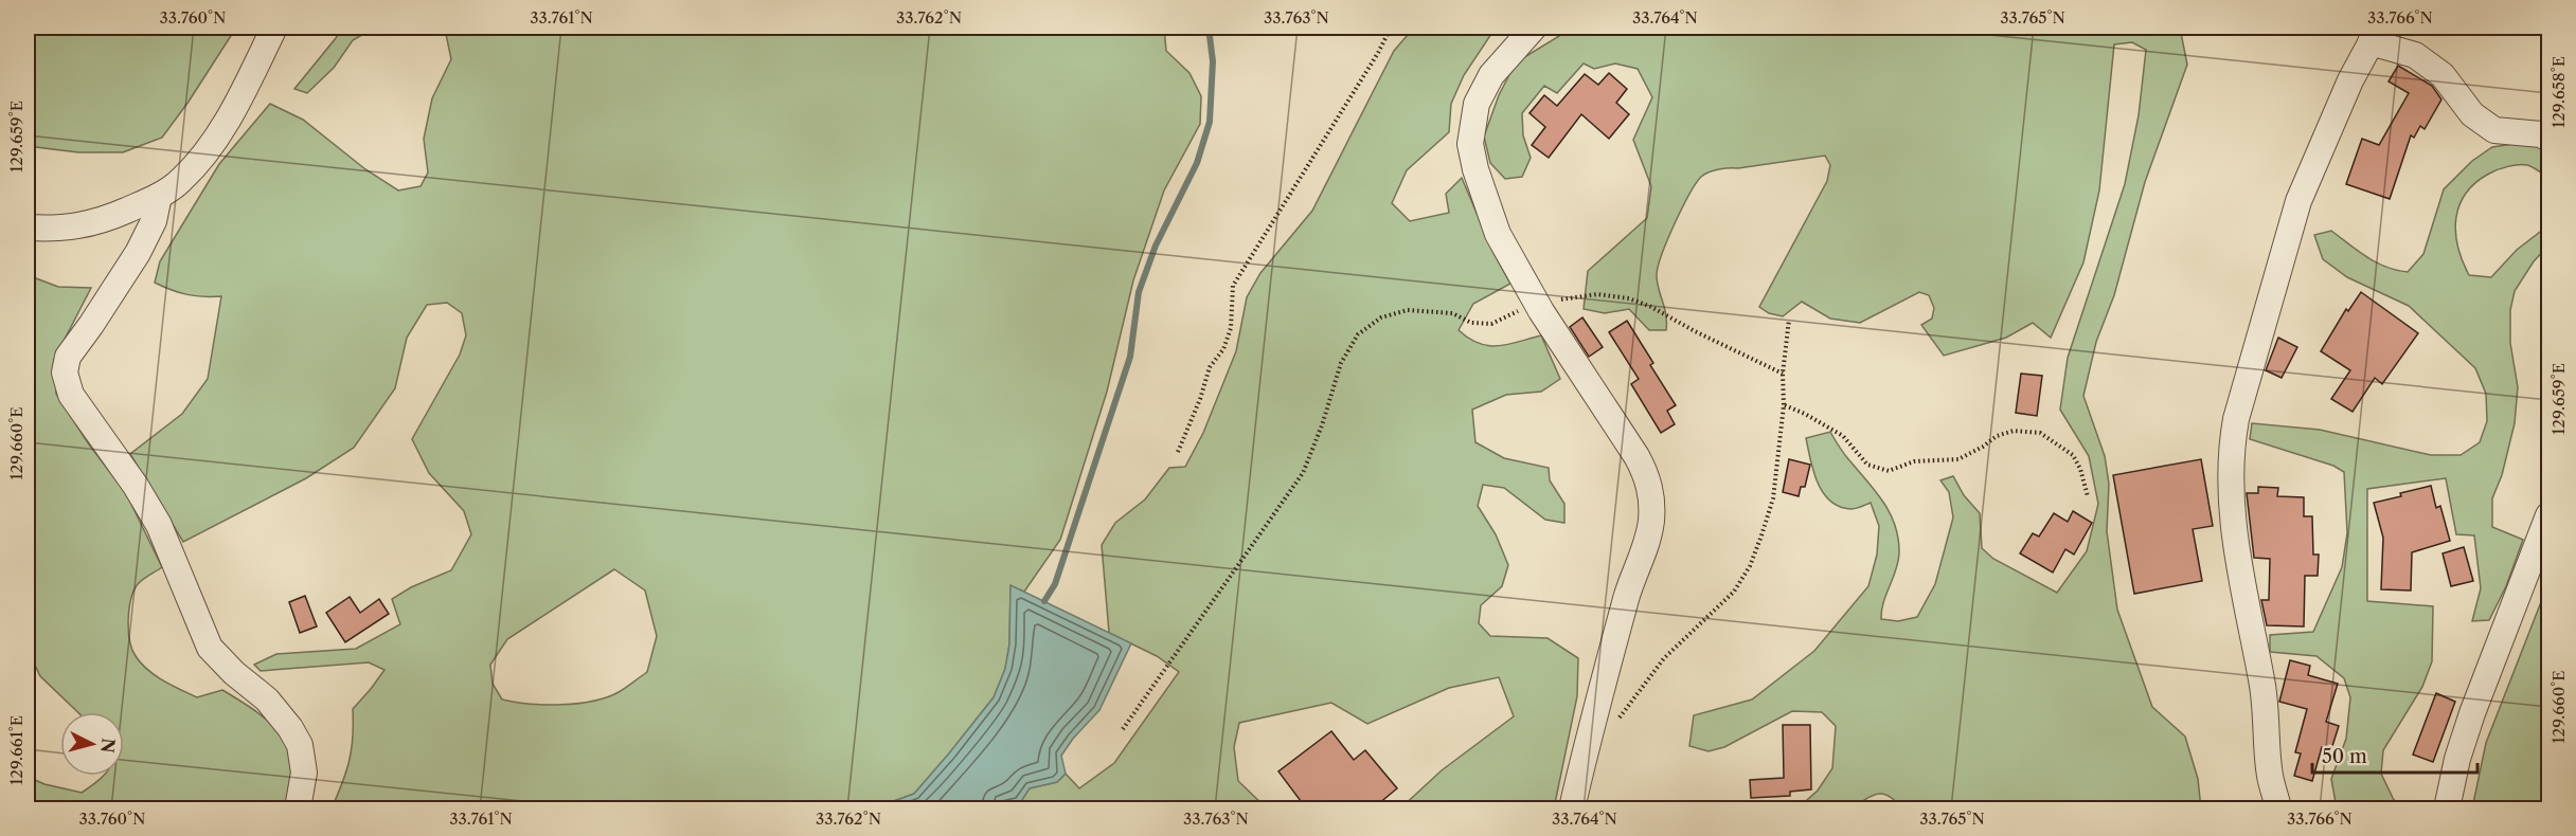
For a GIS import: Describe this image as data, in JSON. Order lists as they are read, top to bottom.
{
  "scale_bar": "50 m",
  "north": "right",
  "coordinates": [
    "33.760°N",
    "33.761°N",
    "33.762°N",
    "33.763°N",
    "33.764°N",
    "33.765°N",
    "33.766°N",
    "129.658°E",
    "129.659°E",
    "129.660°E",
    "129.661°E"
  ]
}
